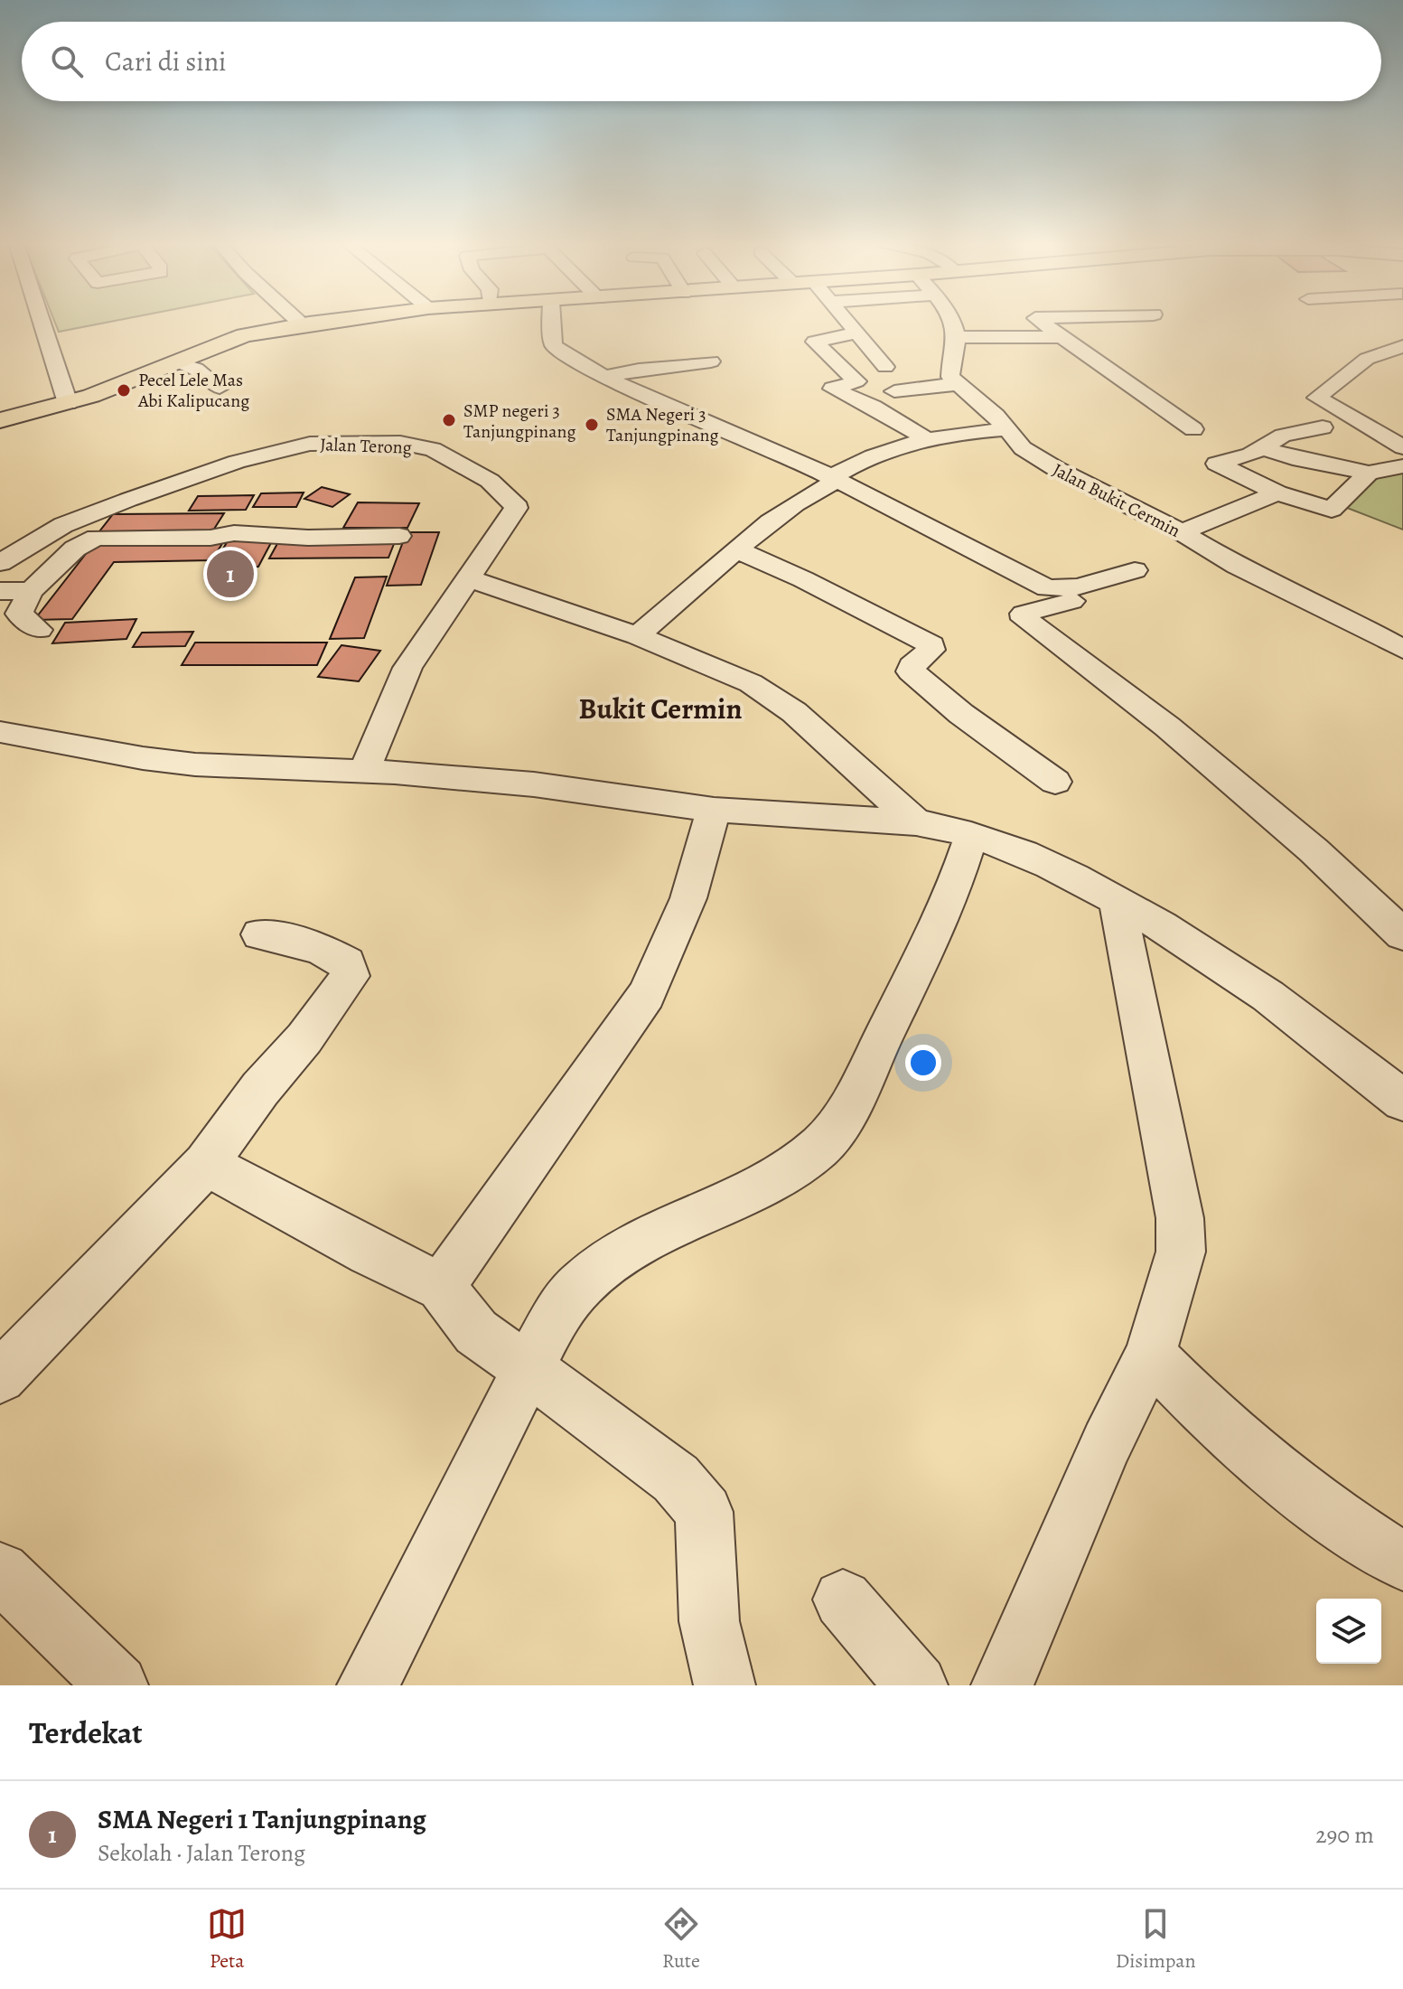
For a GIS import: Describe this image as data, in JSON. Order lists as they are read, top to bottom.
{
  "streets": {
    "street": ["Jalan Terong", "Jalan Bukit Cermin"]
  },
  "districts": ["Bukit Cermin"],
  "places": ["Pecel Lele Mas Abi Kalipucang", "SMP negeri 3 Tanjungpinang", "SMA Negeri 3 Tanjungpinang"],
  "page": {
    "search": "Cari di sini",
    "pins": "1",
    "heading": "Terdekat",
    "list": [
      {
        "mark": "1",
        "name": "SMA Negeri 1 Tanjungpinang",
        "note": "Sekolah · Jalan Terong",
        "value": "290 m"
      }
    ],
    "nav": ["Peta", "Rute", "Disimpan"]
  }
}
